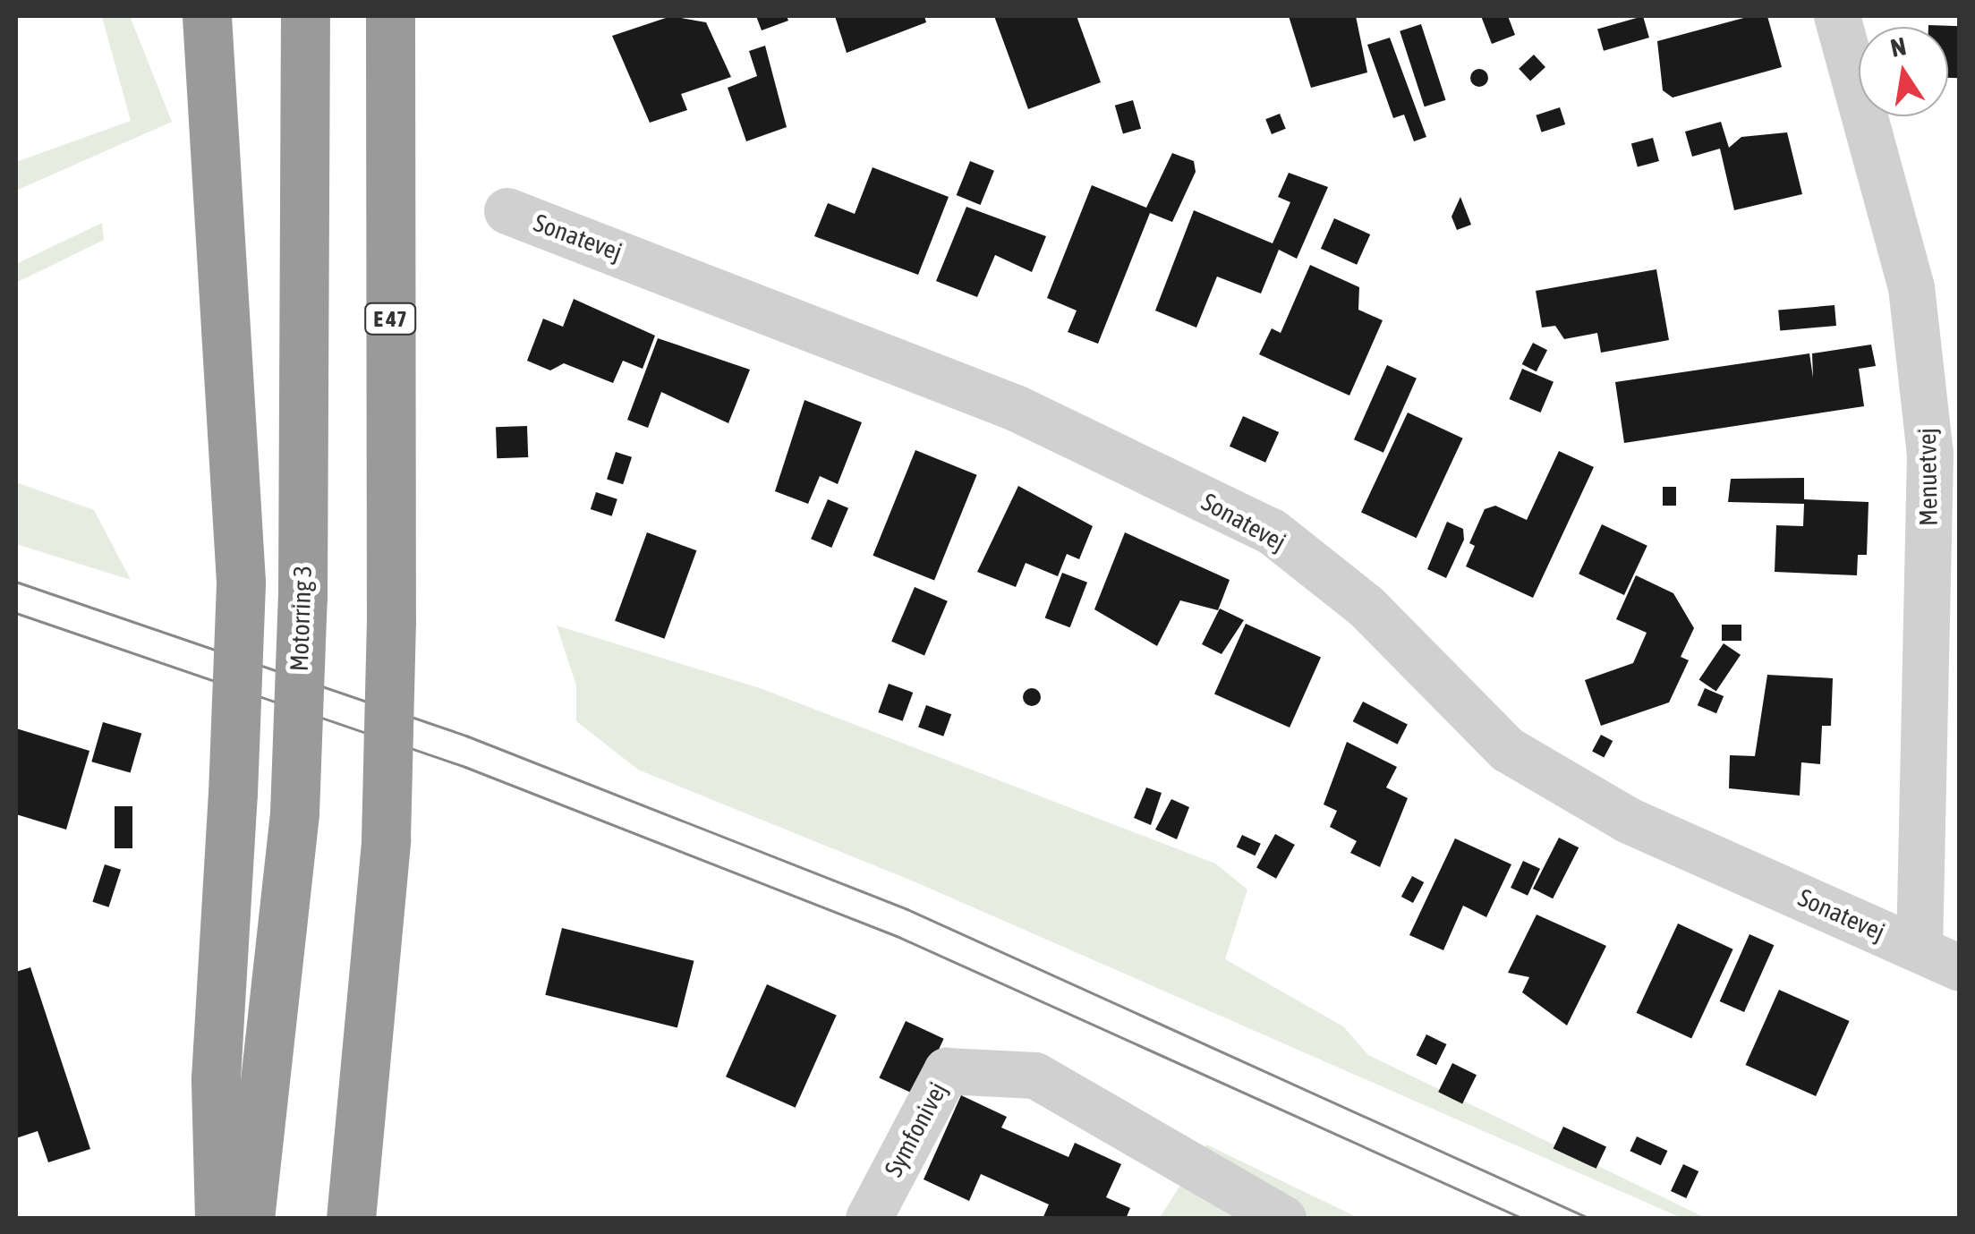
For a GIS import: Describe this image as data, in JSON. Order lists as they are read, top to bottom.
{
  "streets": {
    "highway": ["E 47", "Motorring 3"],
    "street": ["Sonatevej", "Menuetvej", "Symfonivej"]
  },
  "crossings": [
    ["Sonatevej", "Menuetvej"]
  ],
  "north": "top"
}
